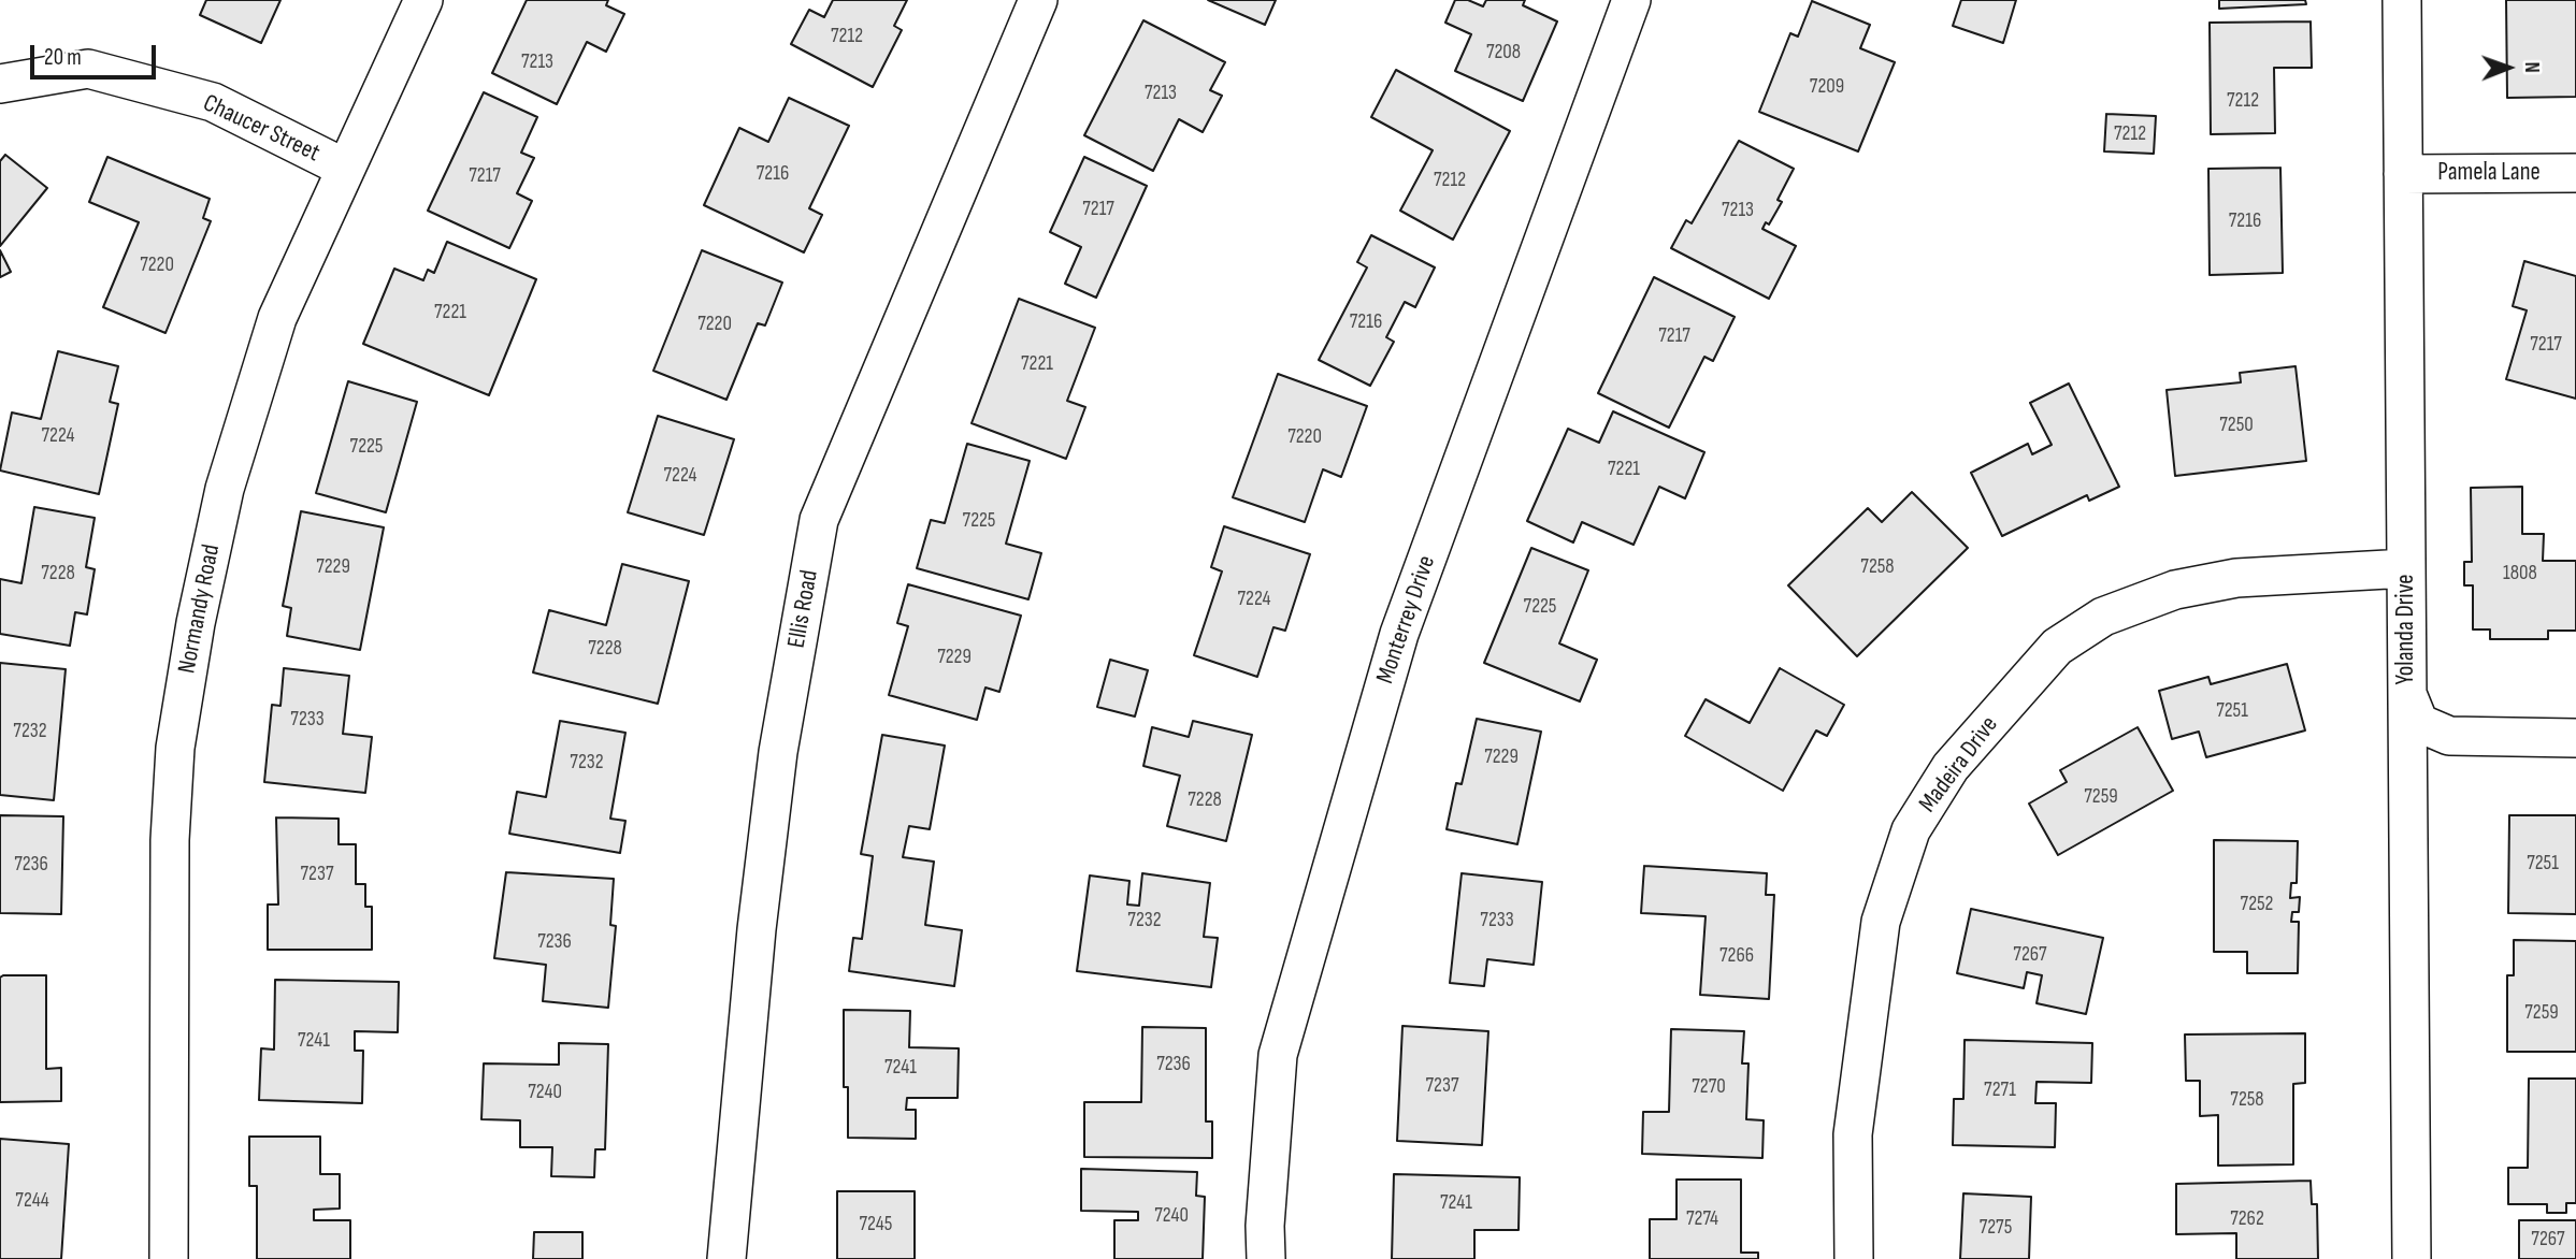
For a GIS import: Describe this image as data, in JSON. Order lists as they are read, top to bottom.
{
  "streets": {
    "street": [
      "Chaucer Street",
      "Pamela Lane",
      "Normandy Road",
      "Ellis Road",
      "Monterrey Drive",
      "Yolanda Drive",
      "Madeira Drive"
    ]
  },
  "crossings": [
    ["Chaucer Street", "Normandy Road"],
    ["Pamela Lane", "Yolanda Drive"],
    ["Yolanda Drive", "Madeira Drive"]
  ],
  "house_numbers": [
    "7212",
    "7208",
    "7213",
    "7209",
    "7213",
    "7212",
    "7212",
    "7216",
    "7217",
    "7212",
    "7217",
    "7213",
    "7216",
    "7220",
    "7221",
    "7216",
    "7220",
    "7217",
    "7217",
    "7221",
    "7250",
    "7224",
    "7220",
    "7225",
    "7221",
    "7224",
    "7225",
    "7229",
    "7258",
    "7228",
    "1808",
    "7224",
    "7225",
    "7228",
    "7229",
    "7251",
    "7233",
    "7232",
    "7229",
    "7232",
    "7259",
    "7228",
    "7251",
    "7236",
    "7237",
    "7252",
    "7232",
    "7233",
    "7236",
    "7267",
    "7266",
    "7259",
    "7241",
    "7236",
    "7241",
    "7237",
    "7270",
    "7271",
    "7240",
    "7258",
    "7244",
    "7241",
    "7240",
    "7274",
    "7262",
    "7245",
    "7275",
    "7267"
  ],
  "scale_bar": "20 m",
  "north": "right"
}
